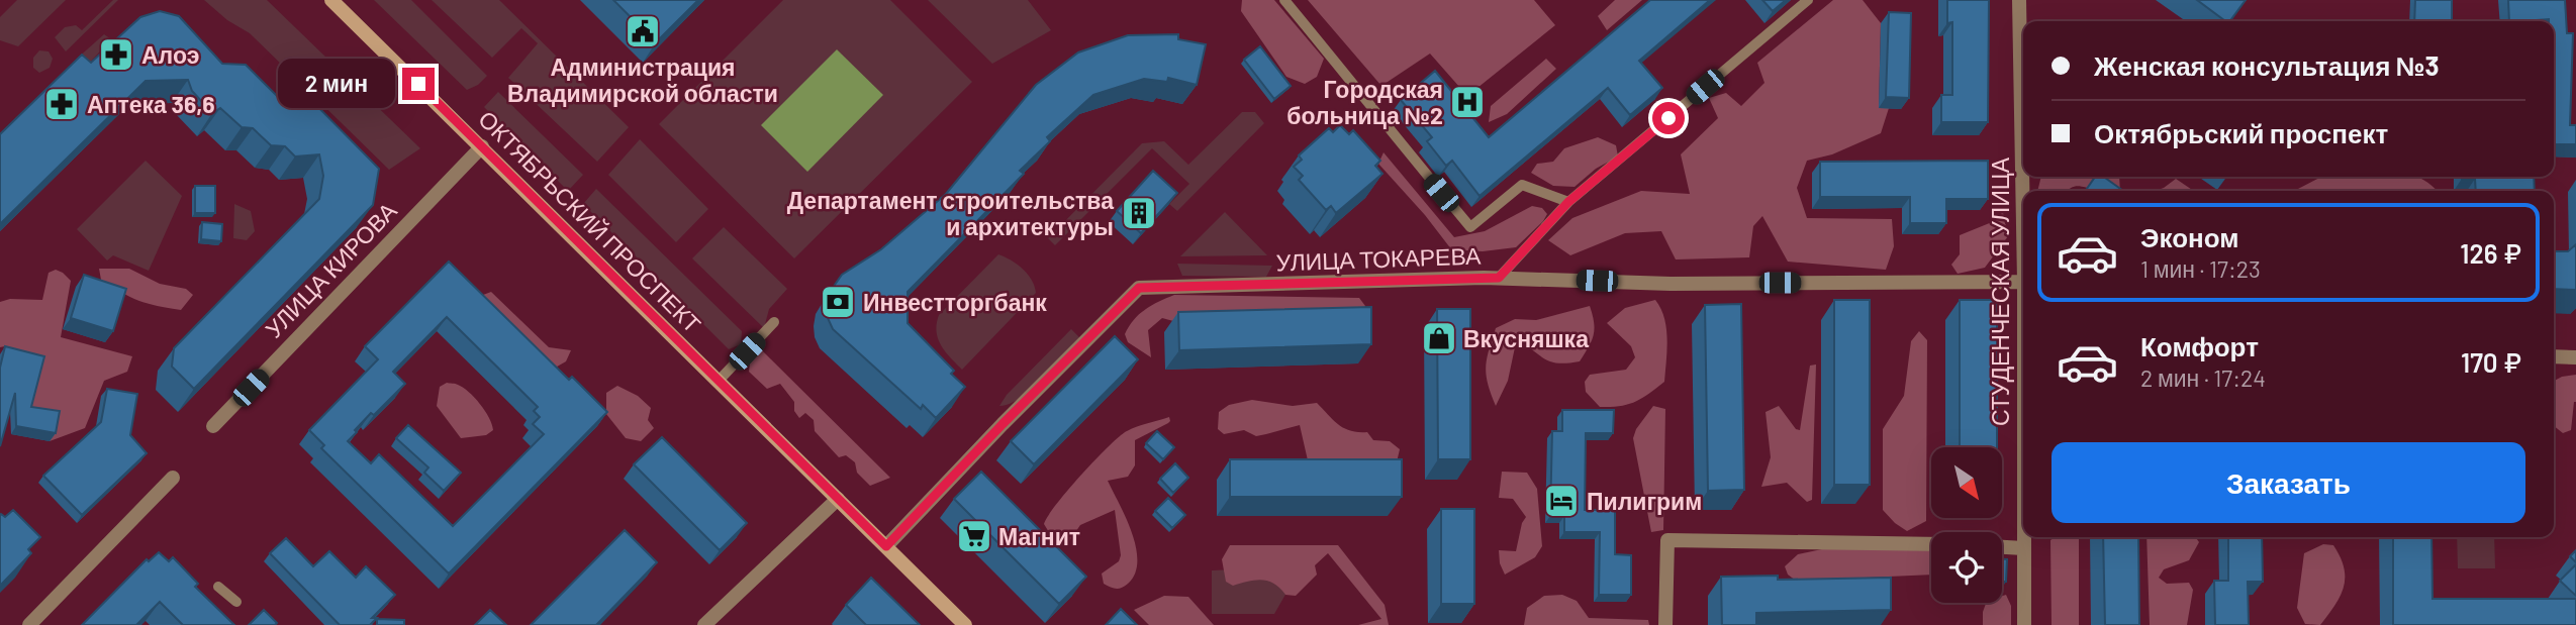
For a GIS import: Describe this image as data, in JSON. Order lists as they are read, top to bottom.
{
  "streets": {
    "main road": ["ОКТЯБРЬСКИЙ ПРОСПЕКТ"],
    "street": ["УЛИЦА ТОКАРЕВА", "УЛИЦА КИРОВА", "СТУДЕНЧЕСКАЯ УЛИЦА"]
  },
  "crossings": [
    ["ОКТЯБРЬСКИЙ ПРОСПЕКТ", "УЛИЦА ТОКАРЕВА"],
    ["ОКТЯБРЬСКИЙ ПРОСПЕКТ", "УЛИЦА КИРОВА"]
  ],
  "places": {
    "public building": ["Администрация Владимирской области"],
    "pharmacy": ["Алоэ", "Аптека 36,6"],
    "hospital": ["Городская больница №2"],
    "building": ["Департамент строительства и архитектуры"],
    "bank": ["Инвестторгбанк"],
    "shop": ["Вкусняшка"],
    "hotel": ["Пилигрим"],
    "supermarket": ["Магнит"]
  },
  "north": "bottom right",
  "page": {
    "banner": ["Женская консультация №3", "Октябрьский проспект"],
    "bubble": "2 мин",
    "list": [
      {
        "name": "Эконом",
        "note": "1 мин · 17:23",
        "value": "126 ₽"
      },
      {
        "name": "Комфорт",
        "note": "2 мин · 17:24",
        "value": "170 ₽"
      }
    ],
    "buttons": "Заказать"
  }
}
